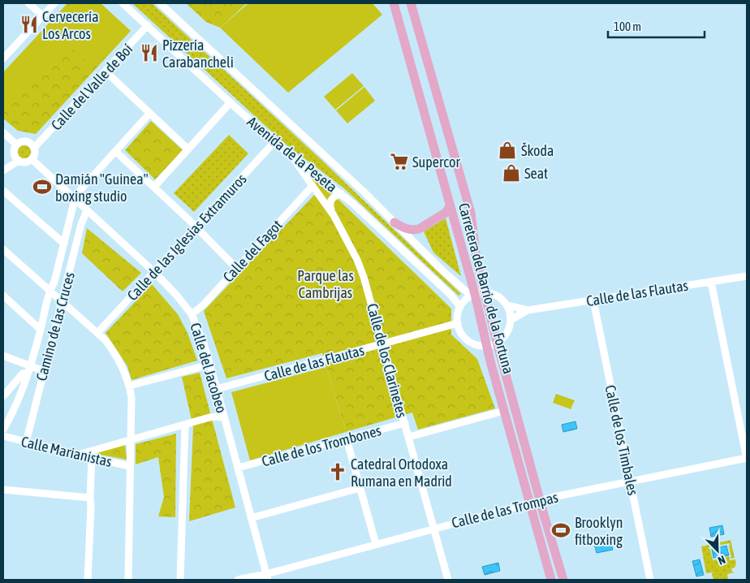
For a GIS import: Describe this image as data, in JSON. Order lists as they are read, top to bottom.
{
  "streets": {
    "main road": ["Carretera del Barrio de la Fortuna"],
    "street": [
      "Calle del Valle de Boí",
      "Avenida de la Peseta",
      "Calle de las Iglesias Extramuros",
      "Calle del Fagot",
      "Calle de las Flautas",
      "Camino de las Cruces",
      "Calle de los Clarinetes",
      "Calle del Jacobeo",
      "Calle de los Timbales",
      "Calle de los Trombones",
      "Calle Marianistas",
      "Calle de las Trompas"
    ]
  },
  "crossings": [
    ["Calle del Valle de Boí", "Avenida de la Peseta"],
    ["Calle del Valle de Boí", "Calle del Jacobeo"],
    ["Avenida de la Peseta", "Calle de las Iglesias Extramuros"],
    ["Avenida de la Peseta", "Carretera del Barrio de la Fortuna"],
    ["Avenida de la Peseta", "Calle de los Clarinetes"],
    ["Calle de las Iglesias Extramuros", "Calle del Jacobeo"],
    ["Calle del Fagot", "Calle de los Clarinetes"],
    ["Calle del Fagot", "Calle del Jacobeo"],
    ["Carretera del Barrio de la Fortuna", "Calle de las Trompas"],
    ["Calle de las Flautas", "Calle de los Clarinetes"],
    ["Calle de las Flautas", "Calle del Jacobeo"],
    ["Calle de las Flautas", "Calle de los Timbales"],
    ["Camino de las Cruces", "Calle del Jacobeo"],
    ["Camino de las Cruces", "Calle Marianistas"],
    ["Calle de los Clarinetes", "Calle de los Trombones"],
    ["Calle de los Clarinetes", "Calle de las Trompas"],
    ["Calle del Jacobeo", "Calle de los Trombones"],
    ["Calle del Jacobeo", "Calle de las Trompas"],
    ["Calle de los Timbales", "Calle de las Trompas"]
  ],
  "parks": ["Parque las Cambrijas"],
  "places": {
    "restaurant": ["Cervecería Los Arcos", "Pizzería Carabancheli"],
    "shop": ["Škoda", "Seat"],
    "supermarket": ["Supercor"],
    "sports": ["Damián \"Guinea\" boxing studio", "Brooklyn fitboxing"],
    "church": ["Catedral Ortodoxa Rumana en Madrid"]
  },
  "scale_bar": "100 m",
  "north": "bottom right"
}
